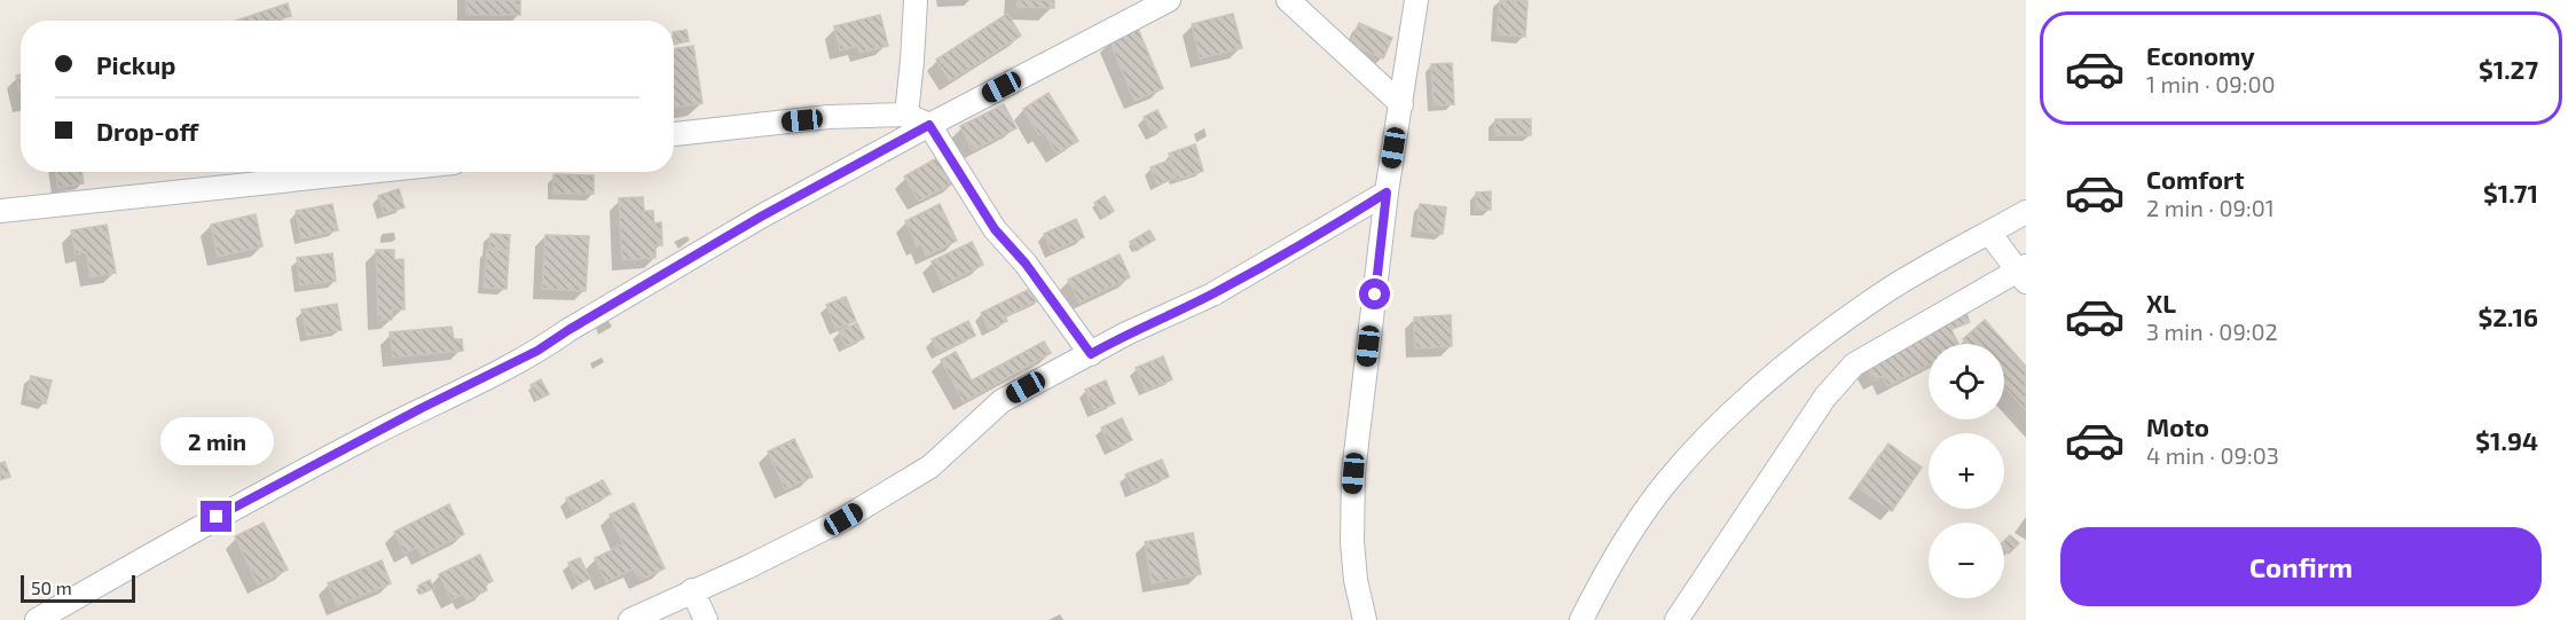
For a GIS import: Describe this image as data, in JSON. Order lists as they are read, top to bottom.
{
  "scale_bar": "50 m",
  "page": {
    "list": [
      {
        "name": "Economy",
        "note": "1 min · 09:00",
        "value": "$1.27"
      },
      {
        "name": "Comfort",
        "note": "2 min · 09:01",
        "value": "$1.71"
      },
      {
        "name": "XL",
        "note": "3 min · 09:02",
        "value": "$2.16"
      },
      {
        "name": "Moto",
        "note": "4 min · 09:03",
        "value": "$1.94"
      }
    ],
    "banner": ["Pickup", "Drop-off"],
    "map_buttons": ["+", "−"],
    "bubble": "2 min",
    "buttons": "Confirm",
    "scale": "50 m"
  }
}
